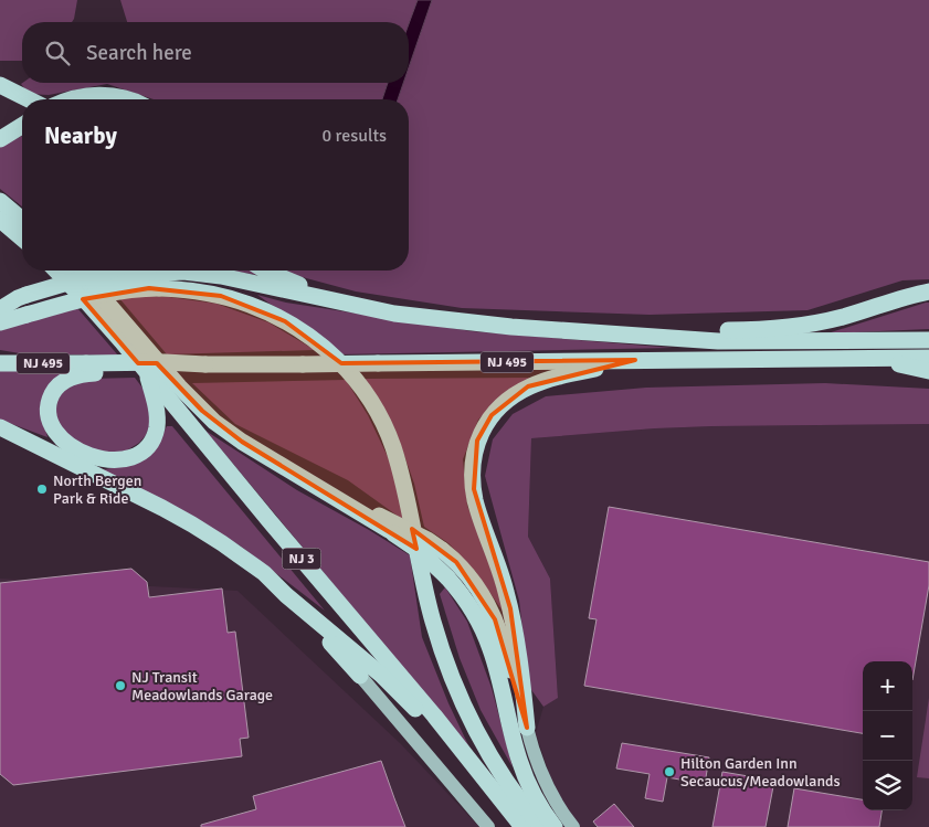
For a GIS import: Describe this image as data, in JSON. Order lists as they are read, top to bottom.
{
  "streets": {
    "highway": ["NJ 495", "NJ 3"]
  },
  "places": ["North Bergen Park & Ride", "NJ Transit Meadowlands Garage", "Hilton Garden Inn Secaucus/Meadowlands"],
  "page": {
    "search": "Search here",
    "heading": ["Nearby", "0 results"],
    "map_buttons": ["+", "−"]
  }
}
